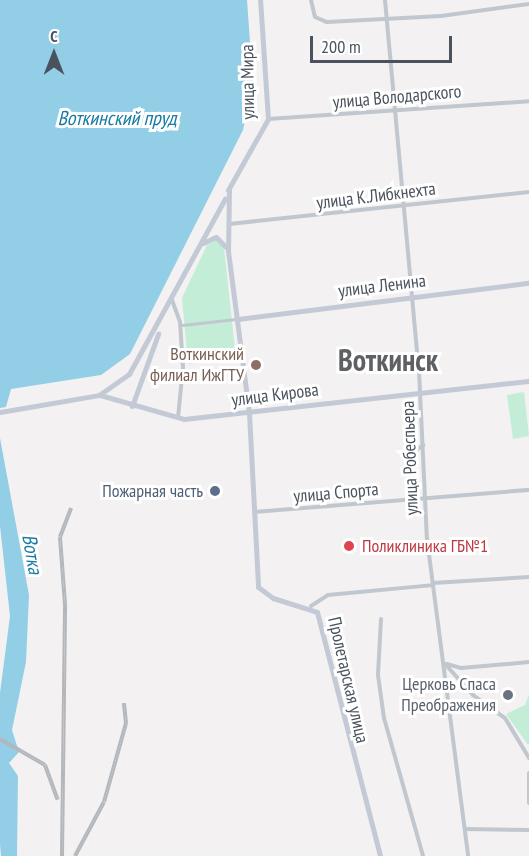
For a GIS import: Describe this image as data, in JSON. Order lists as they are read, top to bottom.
{
  "streets": {
    "main road": [
      "улица Мира",
      "улица Ленина",
      "улица Кирова",
      "Пролетарская улица"
    ],
    "street": [
      "улица Володарского",
      "улица К.Либкнехта",
      "улица Робеспьера",
      "улица Спорта"
    ]
  },
  "crossings": [
    ["улица Мира", "улица Володарского"],
    ["улица Мира", "улица К.Либкнехта"],
    ["улица Мира", "улица Ленина"],
    ["улица Мира", "улица Кирова"],
    ["улица Мира", "улица Спорта"],
    ["улица Мира", "Пролетарская улица"],
    ["улица Володарского", "улица Робеспьера"],
    ["улица К.Либкнехта", "улица Робеспьера"],
    ["улица Ленина", "улица Робеспьера"],
    ["улица Кирова", "улица Робеспьера"],
    ["улица Робеспьера", "улица Спорта"],
    ["улица Спорта", "Пролетарская улица"]
  ],
  "districts": ["Воткинск"],
  "water": ["Воткинский пруд", "Вотка"],
  "places": [
    "Воткинский филиал ИжГТУ",
    "Пожарная часть",
    "Поликлиника ГБ№1",
    "Церковь Спаса Преображения"
  ],
  "scale_bar": "200 m",
  "north": "top"
}
